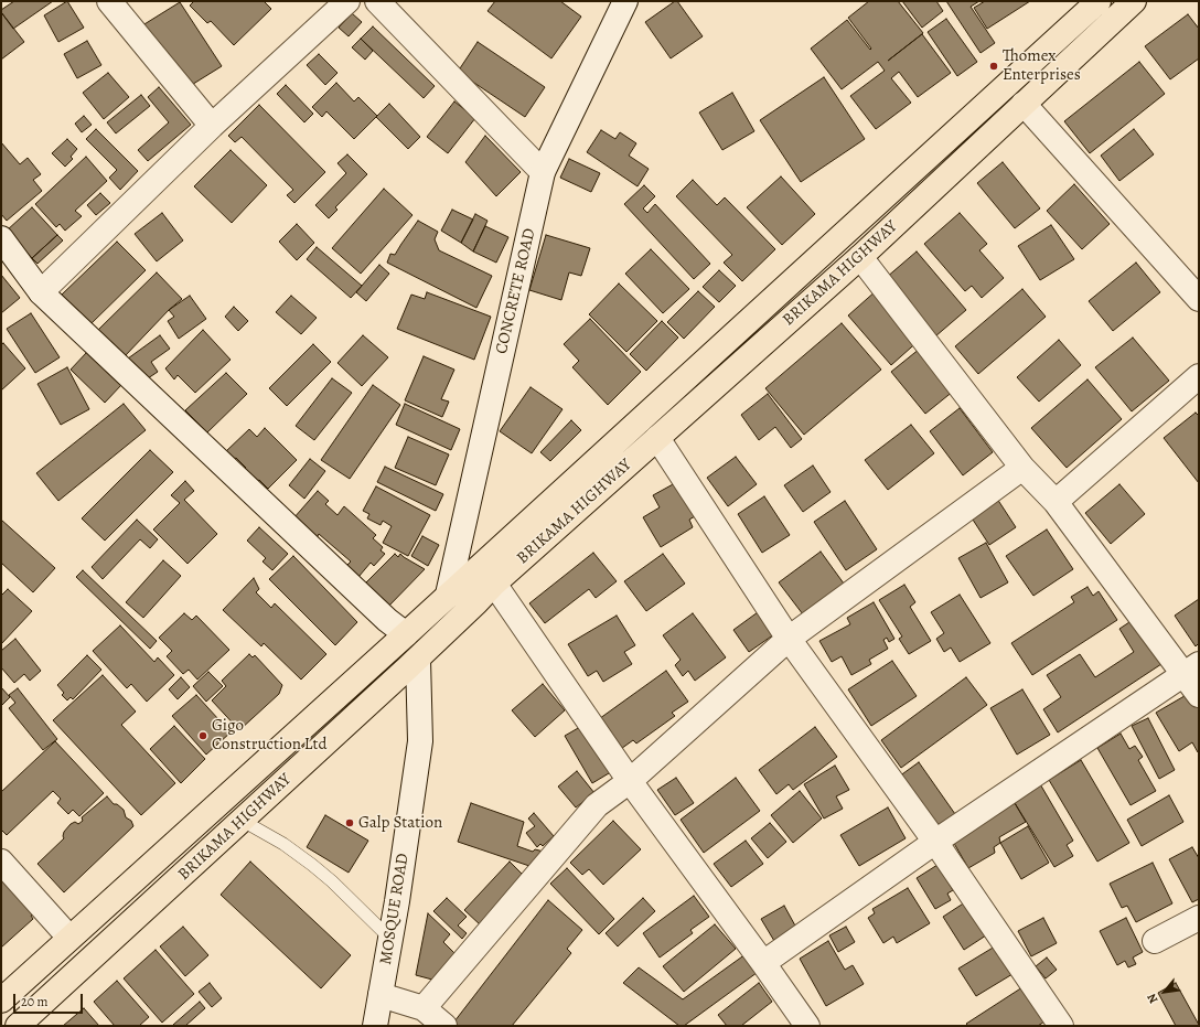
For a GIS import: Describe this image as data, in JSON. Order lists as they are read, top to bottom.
{
  "streets": {
    "highway": ["BRIKAMA HIGHWAY"],
    "street": ["CONCRETE ROAD", "MOSQUE ROAD"]
  },
  "crossings": [
    ["BRIKAMA HIGHWAY", "CONCRETE ROAD"],
    ["BRIKAMA HIGHWAY", "MOSQUE ROAD"]
  ],
  "places": ["Thomex Enterprises", "Gigo Construction Ltd", "Galp Station"],
  "scale_bar": "20 m",
  "north": "bottom left"
}
